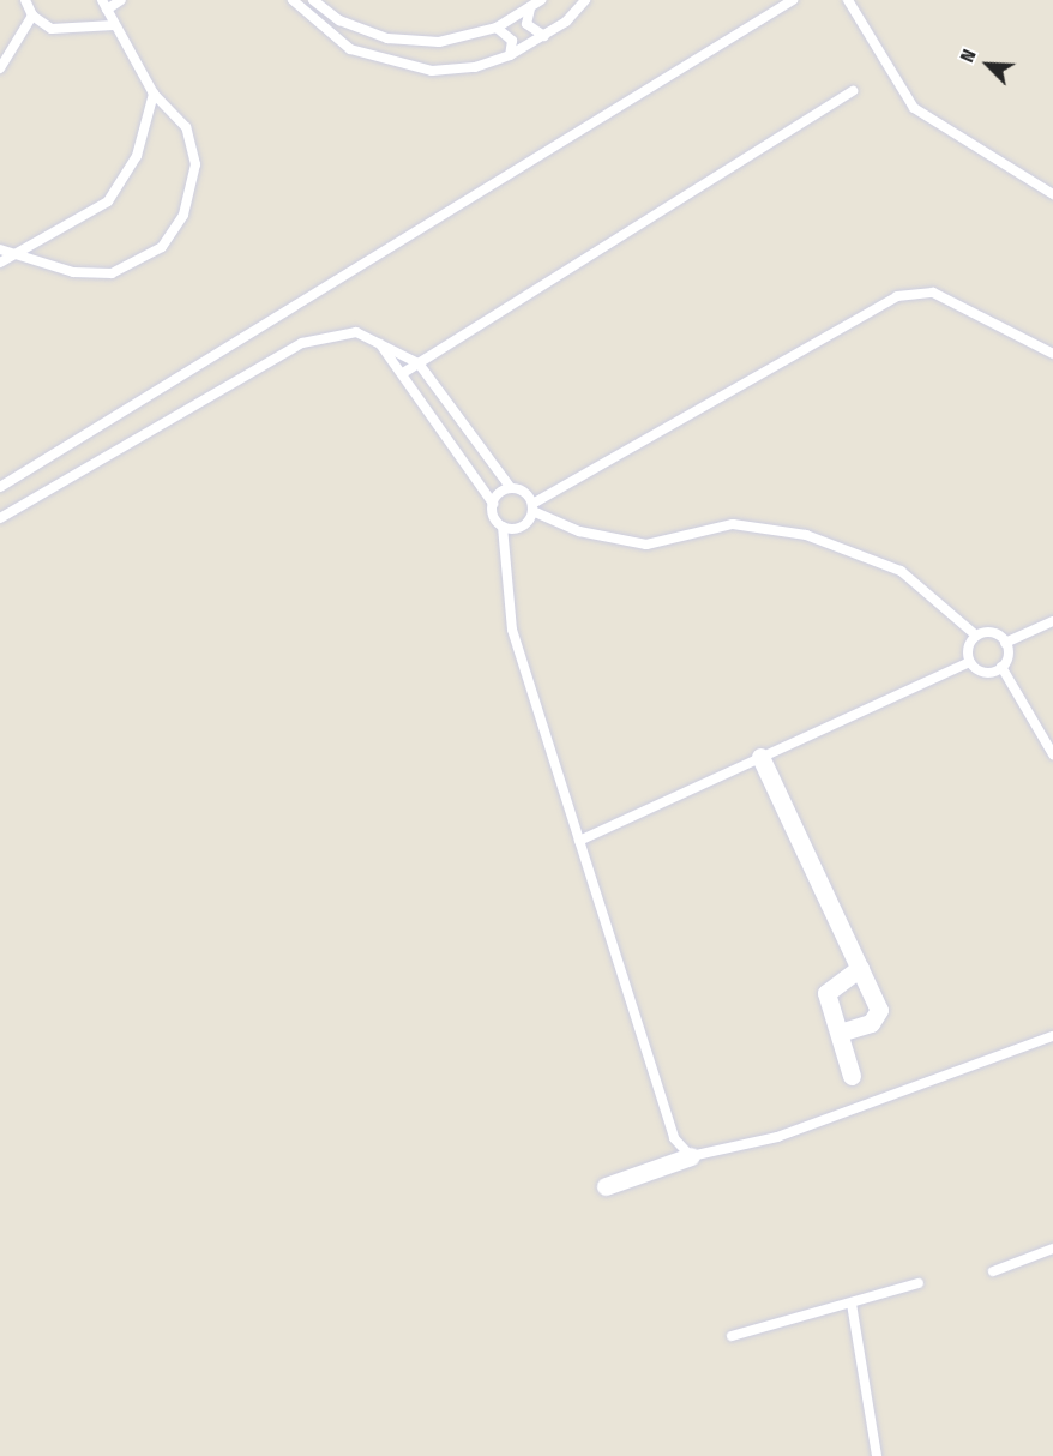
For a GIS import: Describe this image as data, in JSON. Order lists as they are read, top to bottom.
{
  "north": "top left"
}
